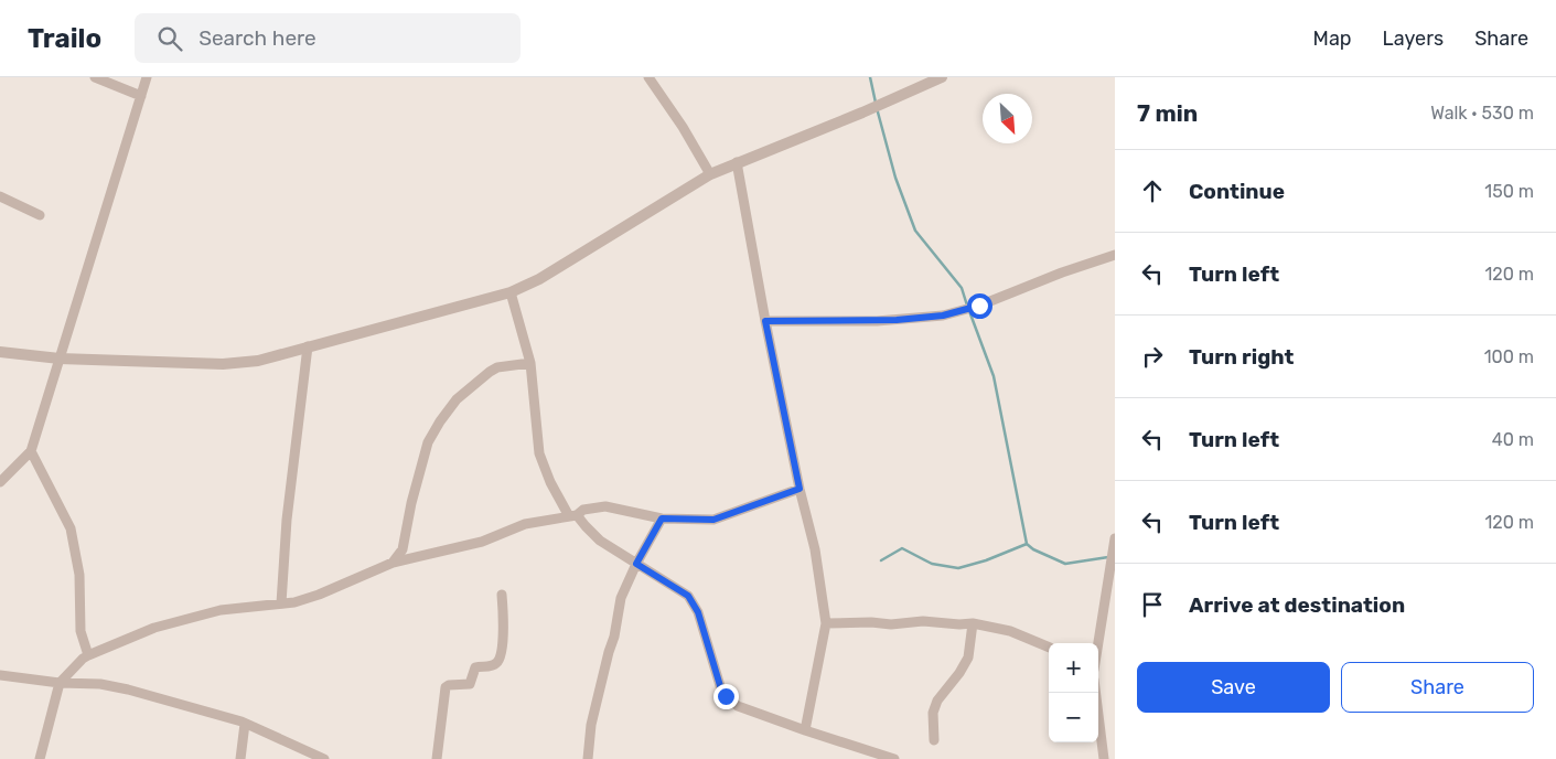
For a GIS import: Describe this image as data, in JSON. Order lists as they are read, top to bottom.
{
  "north": "bottom right",
  "page": {
    "header": "Trailo",
    "search": "Search here",
    "nav": ["Map", "Layers", "Share"],
    "heading": ["7 min", "Walk · 530 m"],
    "list": [
      ["Continue", "150 m"],
      ["Turn left", "120 m"],
      ["Turn right", "100 m"],
      ["Turn left", "40 m"],
      ["Turn left", "120 m"],
      "Arrive at destination"
    ],
    "map_buttons": ["+", "−"],
    "buttons": ["Save", "Share"]
  }
}
